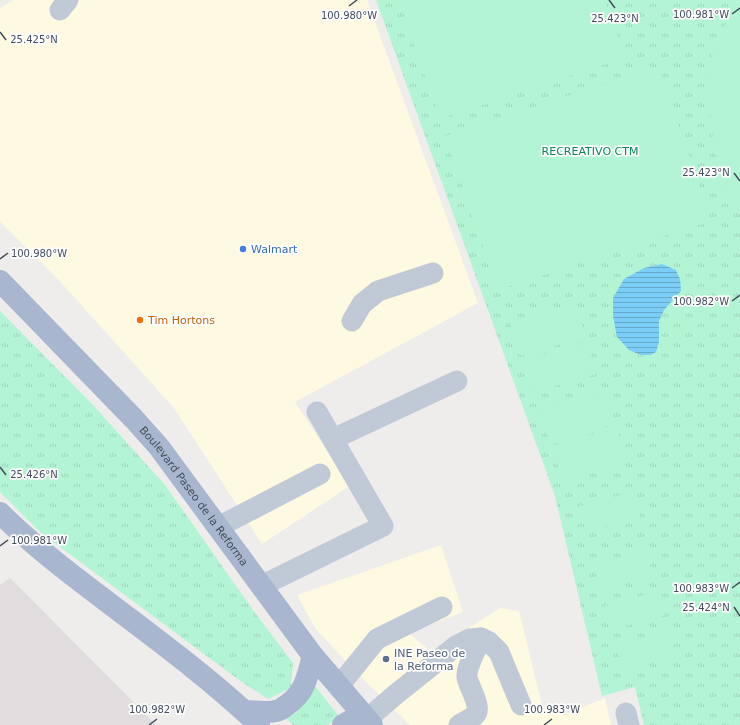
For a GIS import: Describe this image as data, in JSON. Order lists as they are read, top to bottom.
{
  "streets": {
    "main road": ["Boulevard Paseo de la Reforma"]
  },
  "parks": ["RECREATIVO CTM"],
  "places": ["Walmart", "Tim Hortons", "INE Paseo de la Reforma"],
  "coordinates": [
    "100.981°W",
    "100.980°W",
    "25.423°N",
    "25.425°N",
    "100.982°W",
    "25.426°N",
    "100.983°W",
    "25.424°N"
  ]
}
